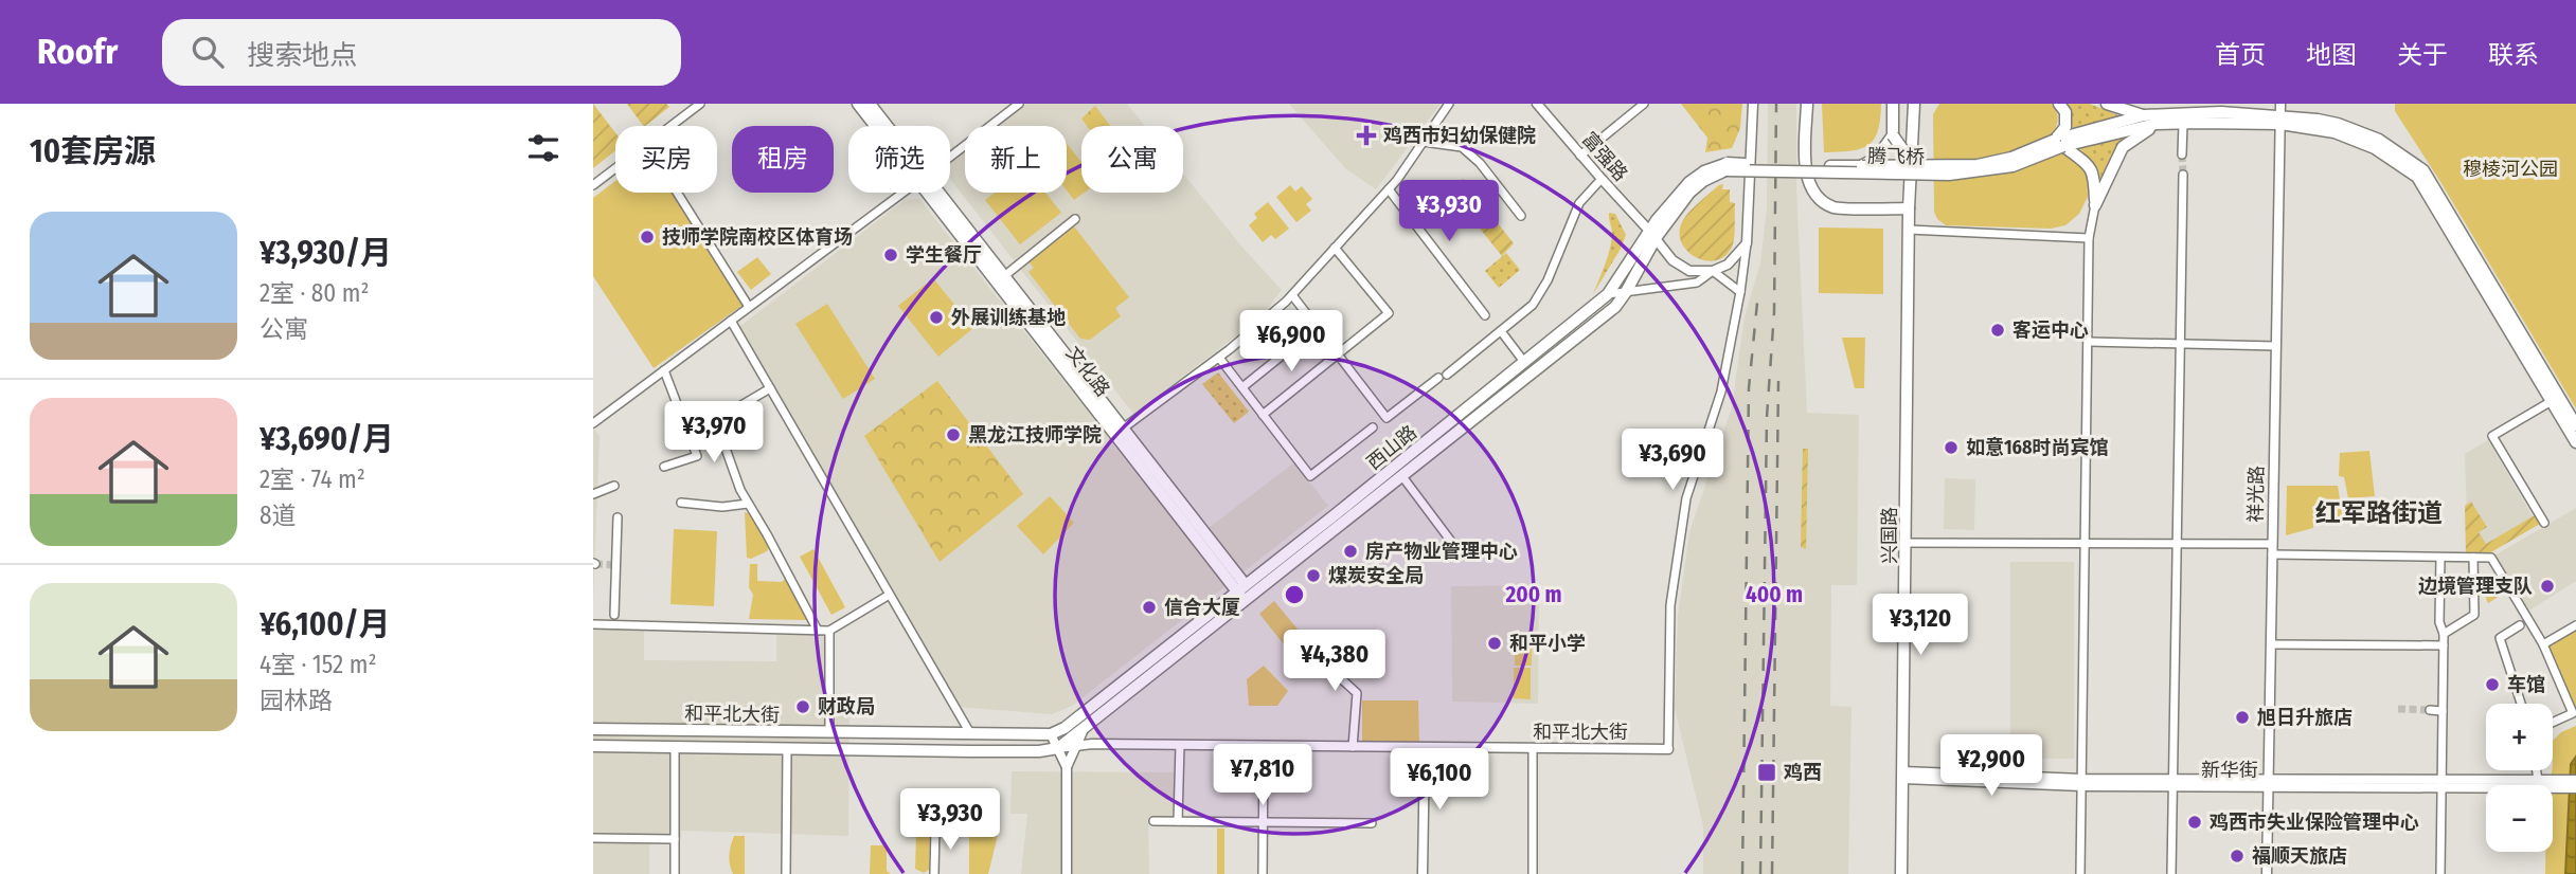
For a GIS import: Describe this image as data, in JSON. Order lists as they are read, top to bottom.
{
  "streets": {
    "main road": [
      "腾飞桥",
      "文化路",
      "西山路",
      "兴国路",
      "和平北大街"
    ],
    "street": ["富强路", "祥光路", "新华街"]
  },
  "crossings": [
    ["富强路", "西山路"],
    ["腾飞桥", "西山路"],
    ["文化路", "西山路"],
    ["西山路", "和平北大街"],
    ["祥光路", "新华街"],
    ["兴国路", "新华街"]
  ],
  "districts": ["红军路街道"],
  "parks": ["穆棱河公园"],
  "places": {
    "health": ["鸡西市妇幼保健院"],
    "other": [
      "技师学院南校区体育场",
      "学生餐厅",
      "外展训练基地",
      "客运中心",
      "黑龙江技师学院",
      "如意168时尚宾馆",
      "房产物业管理中心",
      "煤炭安全局",
      "边境管理支队",
      "信合大厦",
      "和平小学",
      "车馆",
      "财政局",
      "旭日升旅店",
      "鸡西市失业保险管理中心",
      "福顺天旅店"
    ],
    "transit": ["鸡西"]
  },
  "page": {
    "header": "Roofr",
    "search": "搜索地点",
    "nav": [
      "首页",
      "地图",
      "关于",
      "联系"
    ],
    "heading": "10套房源",
    "chip": [
      "买房",
      "租房",
      "筛选",
      "新上",
      "公寓"
    ],
    "price": [
      "¥3,930",
      "¥6,900",
      "¥3,970",
      "¥3,690",
      "¥3,120",
      "¥4,380",
      "¥2,900",
      "¥7,810",
      "¥6,100",
      "¥3,930"
    ],
    "list": [
      {
        "name": "¥3,930/月",
        "note": "2室 · 80 m² · 公寓"
      },
      {
        "name": "¥3,690/月",
        "note": "2室 · 74 m² · 8道"
      },
      {
        "name": "¥6,100/月",
        "note": "4室 · 152 m² · 园林路"
      }
    ],
    "map_buttons": ["+", "−"]
  },
  "rings": ["200 m", "400 m"]
}
